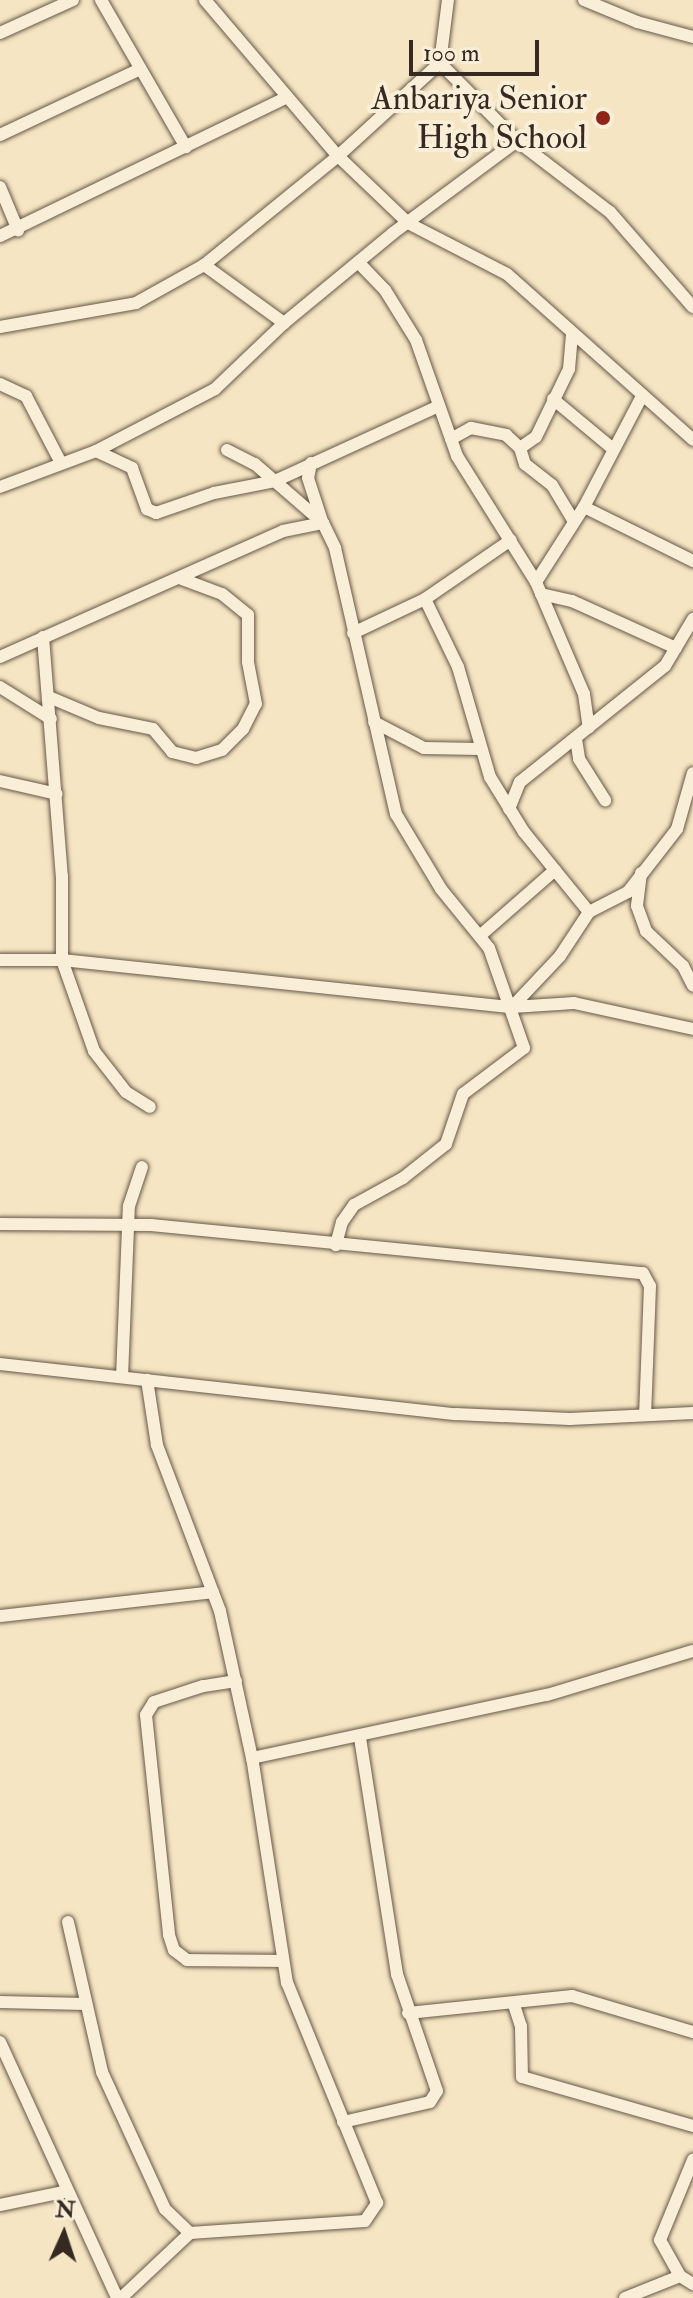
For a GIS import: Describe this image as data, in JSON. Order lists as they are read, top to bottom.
{
  "places": ["Anbariya Senior High School"],
  "scale_bar": "100 m",
  "north": "top"
}
